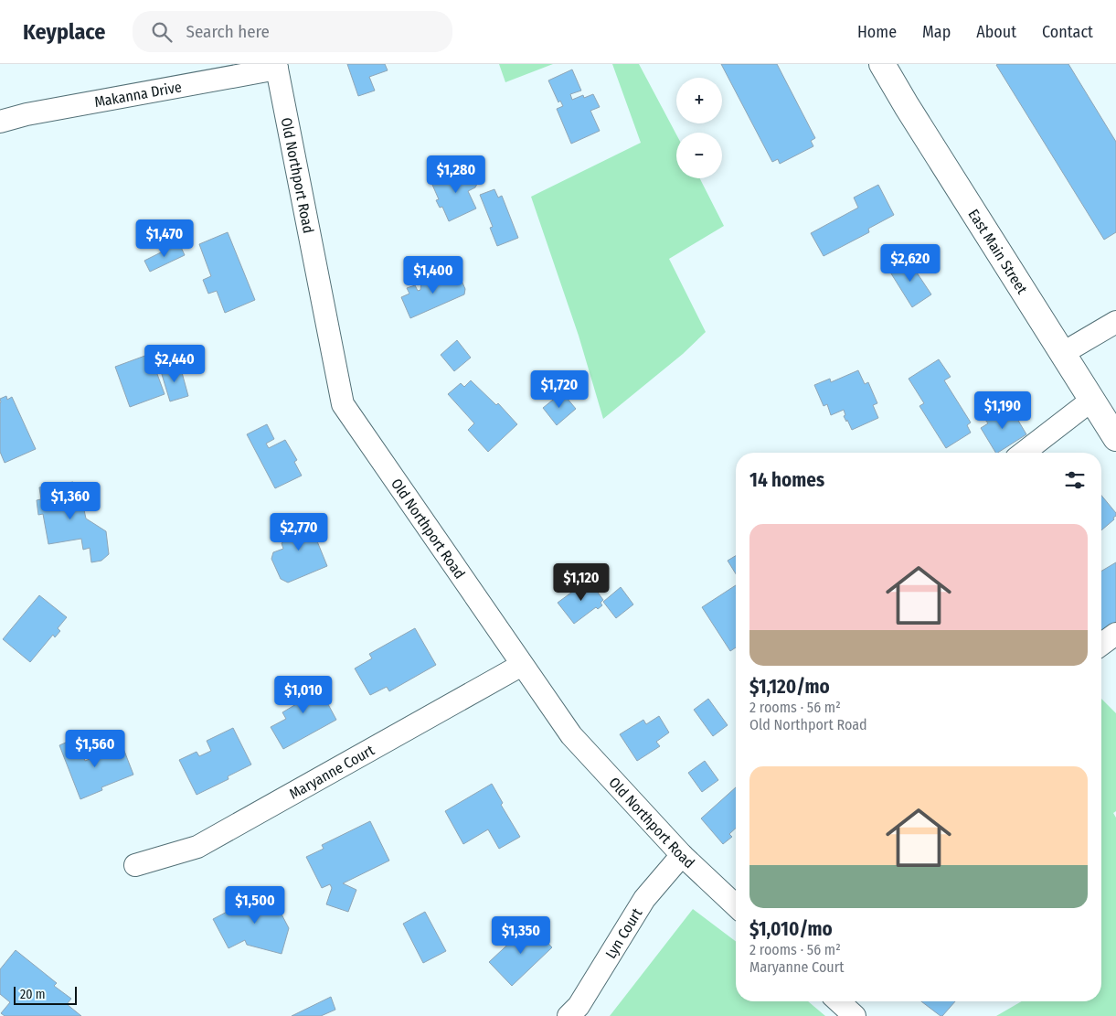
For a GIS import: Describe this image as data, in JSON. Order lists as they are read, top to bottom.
{
  "streets": {
    "main road": ["East Main Street"],
    "street": [
      "Makanna Drive",
      "Old Northport Road",
      "Maryanne Court",
      "Lyn Court"
    ]
  },
  "crossings": [
    ["Makanna Drive", "Old Northport Road"],
    ["Old Northport Road", "Maryanne Court"],
    ["Old Northport Road", "Lyn Court"]
  ],
  "scale_bar": "20 m",
  "page": {
    "header": "Keyplace",
    "search": "Search here",
    "nav": [
      "Home",
      "Map",
      "About",
      "Contact"
    ],
    "map_buttons": ["+", "−"],
    "price": [
      "$1,280",
      "$1,470",
      "$2,620",
      "$1,400",
      "$2,440",
      "$1,720",
      "$1,190",
      "$1,360",
      "$2,770",
      "$1,120",
      "$1,010",
      "$1,560",
      "$1,500",
      "$1,350"
    ],
    "heading": "14 homes",
    "list": [
      {
        "name": "$1,120/mo",
        "note": "2 rooms · 56 m² · Old Northport Road"
      },
      {
        "name": "$1,010/mo",
        "note": "2 rooms · 56 m² · Maryanne Court"
      }
    ],
    "scale": "20 m"
  }
}
